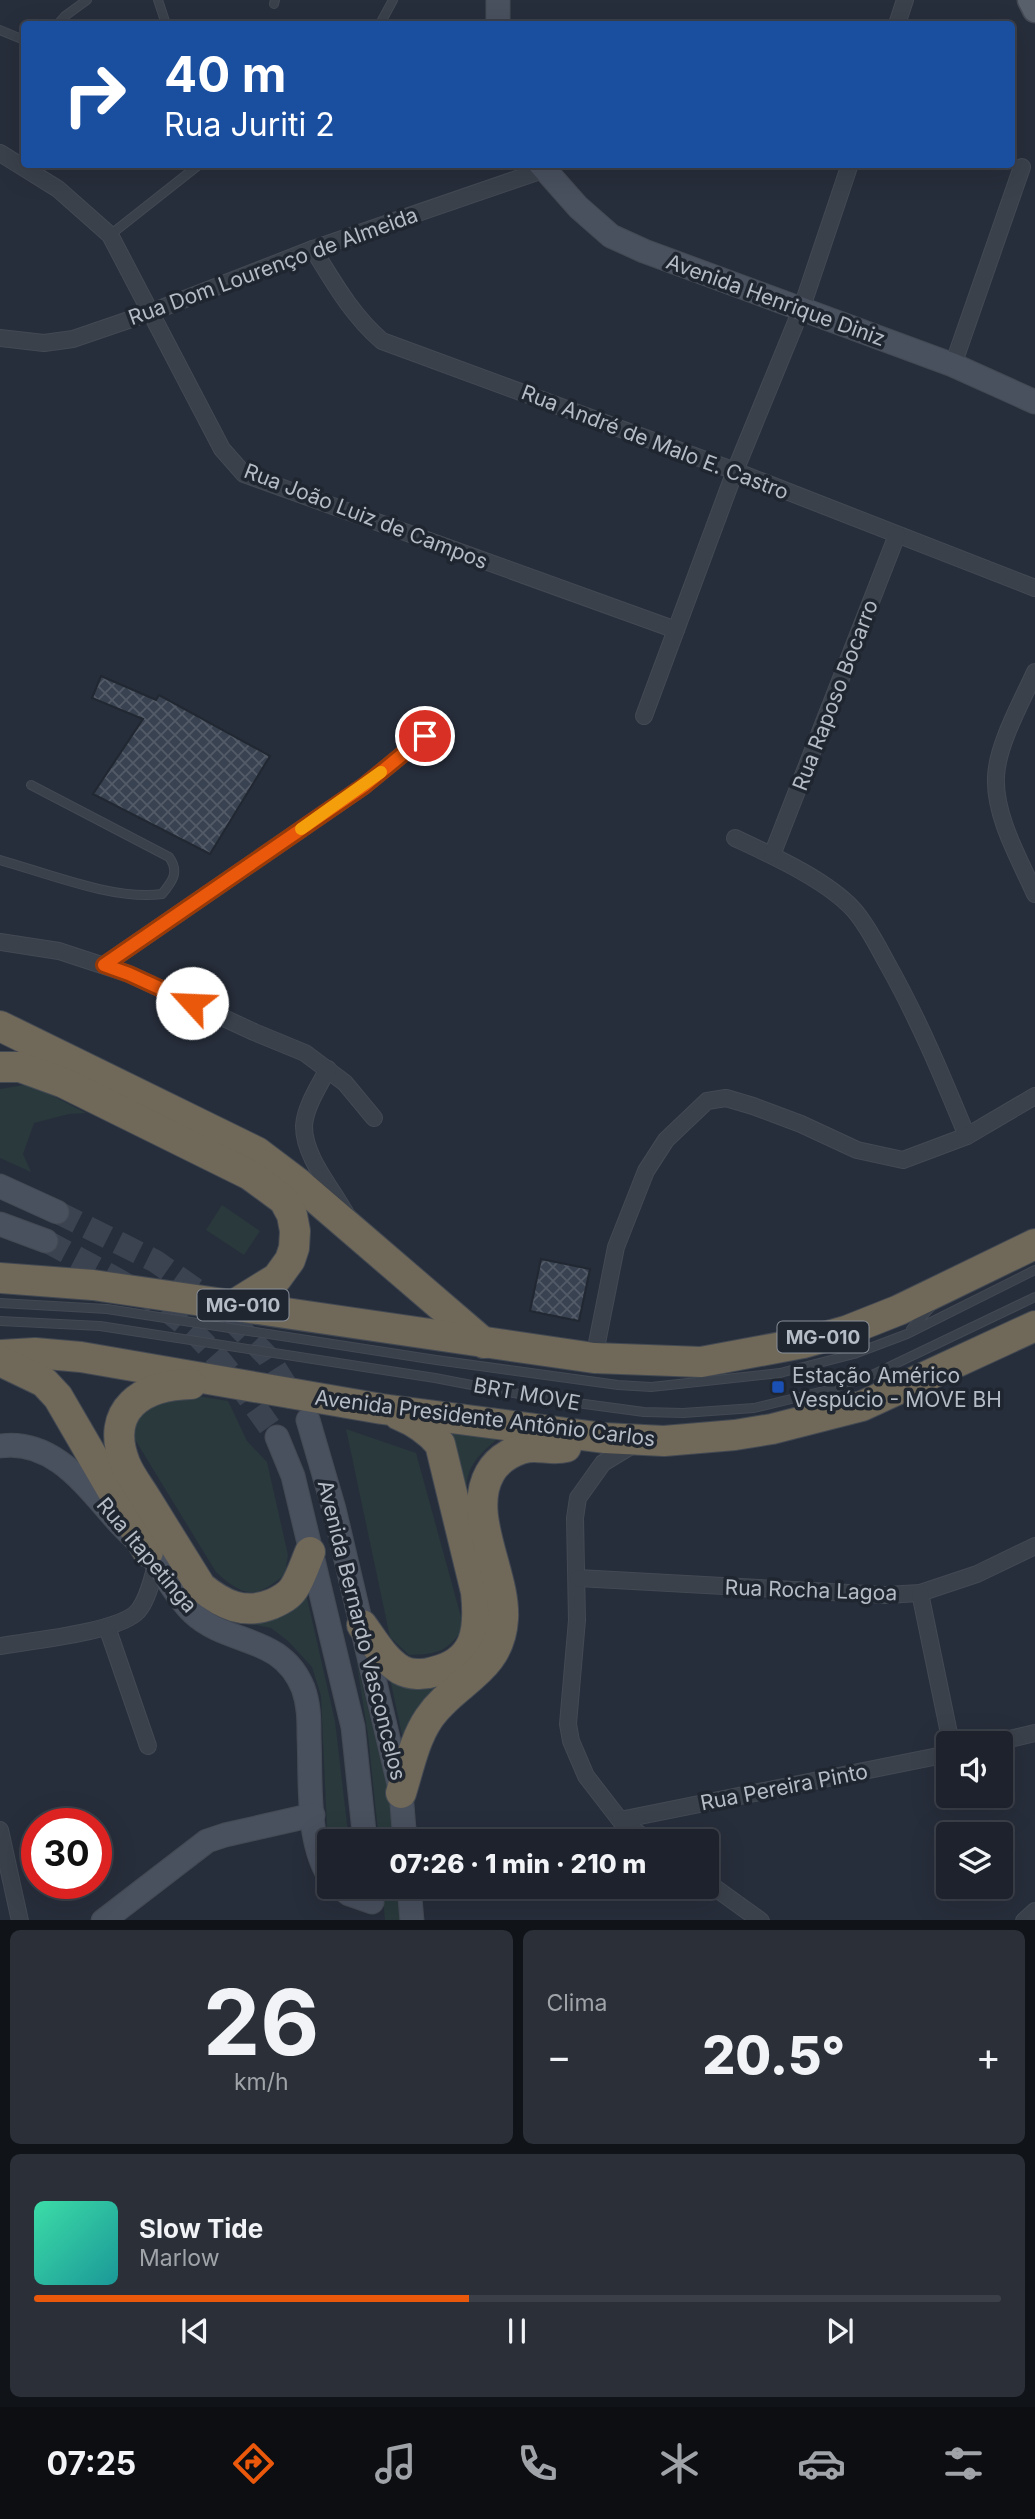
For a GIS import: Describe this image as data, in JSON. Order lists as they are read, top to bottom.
{
  "streets": {
    "highway": ["MG-010", "Avenida Presidente Antônio Carlos"],
    "street": [
      "Rua Dom Lourenço de Almeida",
      "Avenida Henrique Diniz",
      "Rua André de Malo E. Castro",
      "Rua João Luiz de Campos",
      "Rua Raposo Bocarro",
      "Rua Itapetinga",
      "Rua Rocha Lagoa",
      "Avenida Bernardo Vasconcelos",
      "Rua Pereira Pinto"
    ],
    "lane": ["BRT MOVE"]
  },
  "crossings": [
    ["Rua Dom Lourenço de Almeida", "Rua André de Malo E. Castro"],
    ["Rua Dom Lourenço de Almeida", "Rua João Luiz de Campos"],
    ["Rua André de Malo E. Castro", "Rua Raposo Bocarro"]
  ],
  "places": {
    "transit": ["Estação Américo Vespúcio - MOVE BH"]
  },
  "page": {
    "turn": ["40 m", "Rua Juriti 2"],
    "limit": "30",
    "trip": "07:26 · 1 min · 210 m",
    "tile": [
      ["26", "km/h"],
      "Clima"
    ],
    "heat": ["−", "20.5°", "+"],
    "song": ["Slow Tide", "Marlow"],
    "tabs": "07:25"
  }
}
